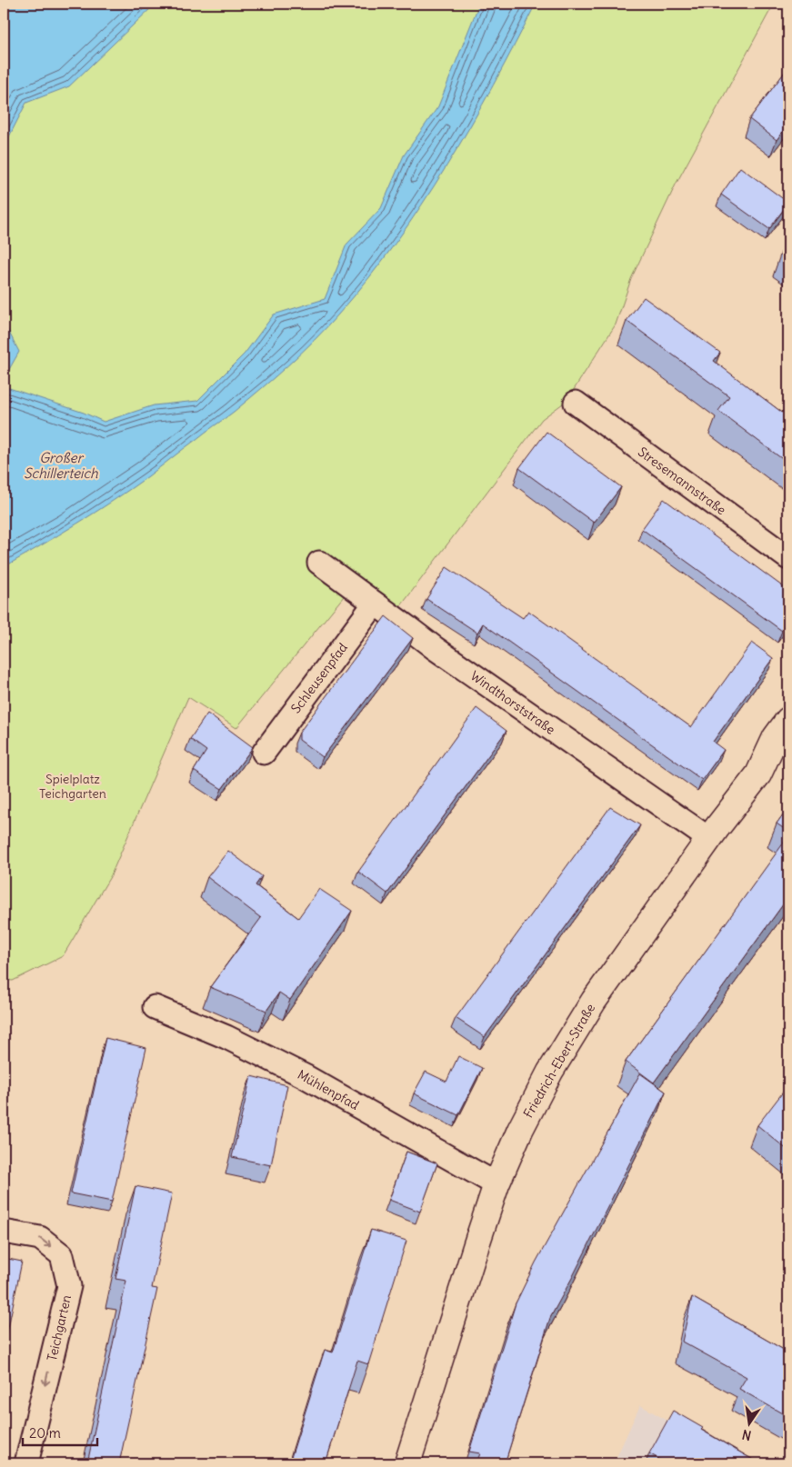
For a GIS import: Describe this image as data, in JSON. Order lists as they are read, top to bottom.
{
  "streets": {
    "street": [
      "Stresemannstraße",
      "Schleusenpfad",
      "Windthorststraße",
      "Friedrich-Ebert-Straße",
      "Mühlenpfad",
      "Teichgarten"
    ]
  },
  "crossings": [
    ["Schleusenpfad", "Windthorststraße"],
    ["Windthorststraße", "Friedrich-Ebert-Straße"],
    ["Friedrich-Ebert-Straße", "Mühlenpfad"]
  ],
  "one_way": ["Teichgarten"],
  "water": ["Großer Schillerteich"],
  "parks": ["Spielplatz Teichgarten"],
  "scale_bar": "20 m",
  "north": "bottom"
}
